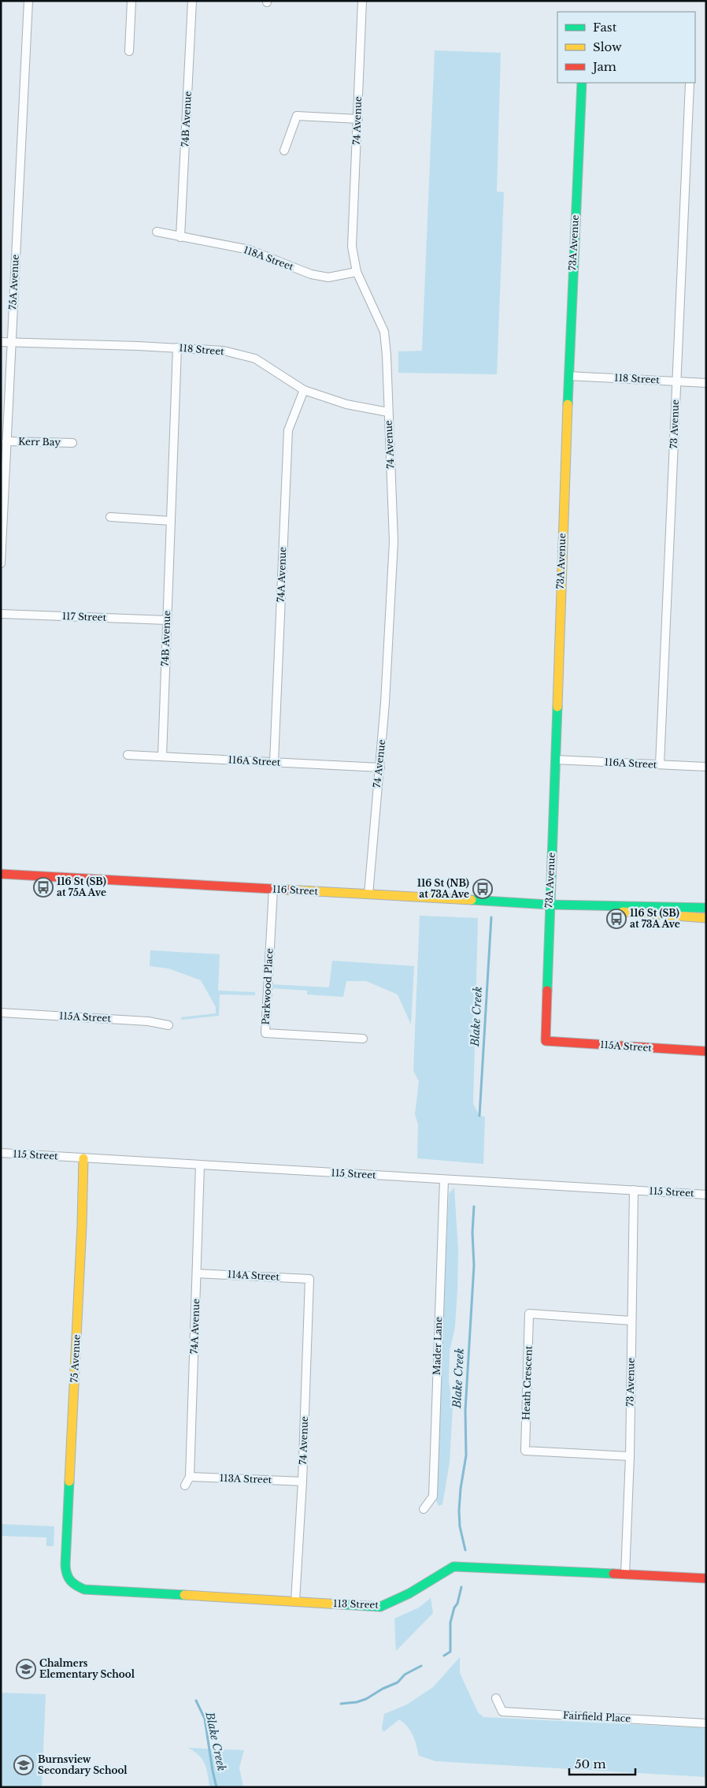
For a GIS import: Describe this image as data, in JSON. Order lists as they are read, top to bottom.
{
  "streets": {
    "street": [
      "74B Avenue",
      "74 Avenue",
      "73A Avenue",
      "118A Street",
      "75A Avenue",
      "118 Street",
      "73 Avenue",
      "Kerr Bay",
      "74A Avenue",
      "117 Street",
      "116A Street",
      "116 Street",
      "Parkwood Place",
      "115A Street",
      "115 Street",
      "114A Street",
      "Mader Lane",
      "75 Avenue",
      "Heath Crescent",
      "113A Street",
      "113 Street",
      "Fairfield Place"
    ]
  },
  "crossings": [
    ["74B Avenue", "118A Street"],
    ["74B Avenue", "118 Street"],
    ["74B Avenue", "117 Street"],
    ["74B Avenue", "116A Street"],
    ["74 Avenue", "118A Street"],
    ["74 Avenue", "118 Street"],
    ["74 Avenue", "116A Street"],
    ["74 Avenue", "116 Street"],
    ["74 Avenue", "114A Street"],
    ["74 Avenue", "113A Street"],
    ["74 Avenue", "113 Street"],
    ["73A Avenue", "118 Street"],
    ["73A Avenue", "116A Street"],
    ["73A Avenue", "116 Street"],
    ["73A Avenue", "115A Street"],
    ["75A Avenue", "118 Street"],
    ["75A Avenue", "Kerr Bay"],
    ["118 Street", "73 Avenue"],
    ["118 Street", "74A Avenue"],
    ["73 Avenue", "116A Street"],
    ["73 Avenue", "115 Street"],
    ["73 Avenue", "Heath Crescent"],
    ["73 Avenue", "113 Street"],
    ["74A Avenue", "116A Street"],
    ["74A Avenue", "115 Street"],
    ["74A Avenue", "114A Street"],
    ["74A Avenue", "113A Street"],
    ["116 Street", "Parkwood Place"],
    ["115 Street", "Mader Lane"],
    ["115 Street", "75 Avenue"],
    ["75 Avenue", "113 Street"]
  ],
  "water": ["Blake Creek"],
  "places": {
    "bus stop": ["116 St (SB) at 75A Ave", "116 St (NB) at 73A Ave", "116 St (SB) at 73A Ave"],
    "school or university": ["Chalmers Elementary School", "Burnsview Secondary School"]
  },
  "legend": ["Fast", "Slow", "Jam"],
  "scale_bar": "50 m"
}
